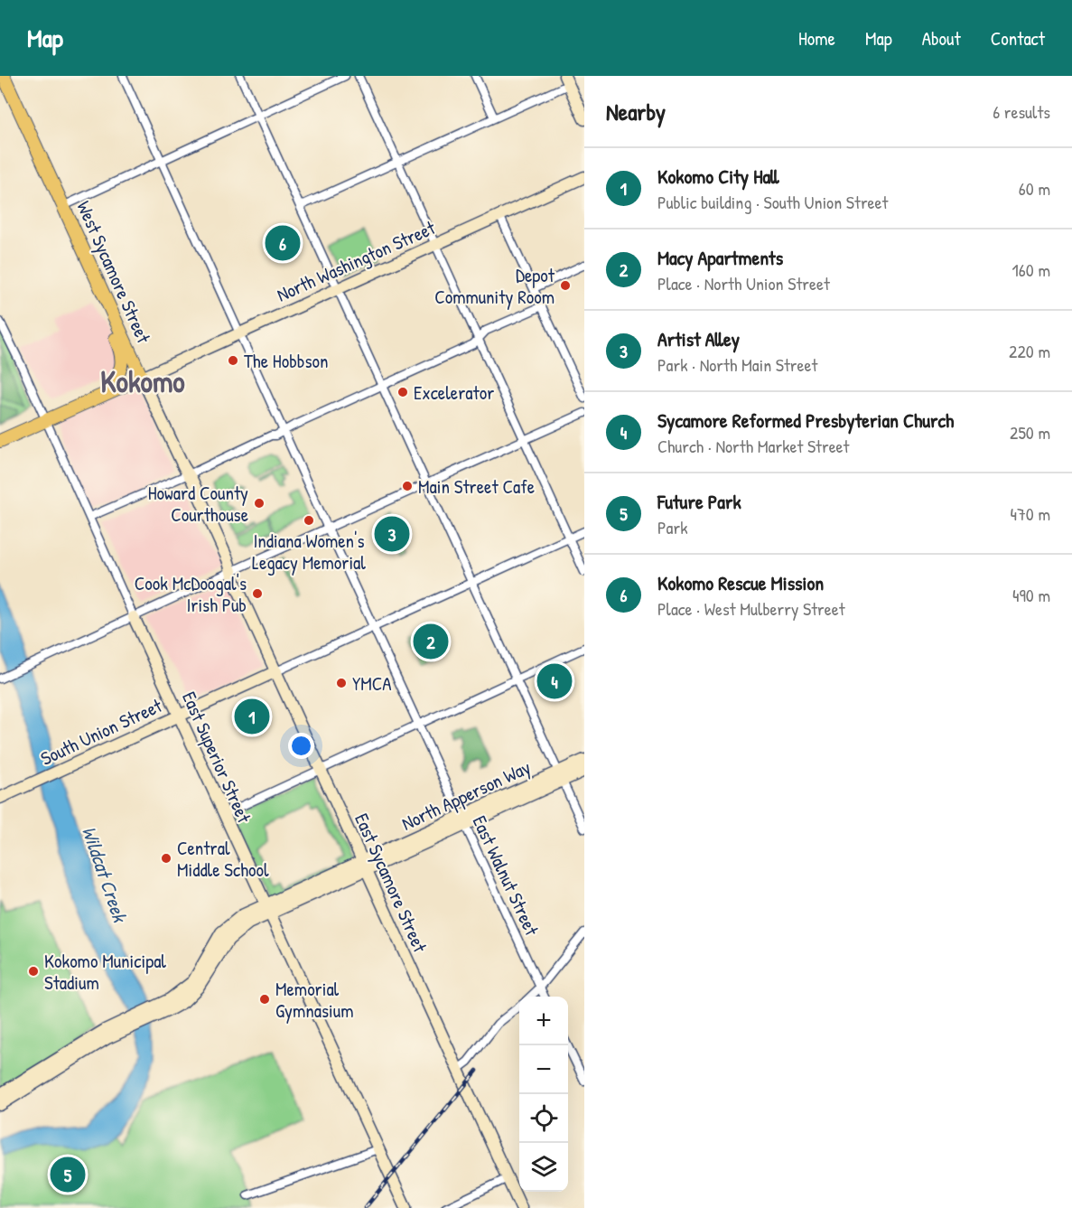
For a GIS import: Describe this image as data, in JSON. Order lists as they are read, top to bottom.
{
  "streets": {
    "main road": [
      "North Washington Street",
      "West Sycamore Street",
      "South Union Street",
      "East Superior Street",
      "North Apperson Way",
      "East Sycamore Street"
    ],
    "street": ["East Walnut Street"]
  },
  "crossings": [
    ["North Washington Street", "West Sycamore Street"],
    ["North Washington Street", "East Walnut Street"],
    ["West Sycamore Street", "East Sycamore Street"],
    ["South Union Street", "East Superior Street"],
    ["South Union Street", "East Sycamore Street"],
    ["East Superior Street", "North Apperson Way"],
    ["North Apperson Way", "East Walnut Street"],
    ["North Apperson Way", "East Sycamore Street"]
  ],
  "districts": ["Kokomo"],
  "water": ["Wildcat Creek"],
  "places": [
    "Depot Community Room",
    "The Hobbson",
    "Excelerator",
    "Main Street Cafe",
    "Howard County Courthouse",
    "Indiana Women's Legacy Memorial",
    "Cook McDoogal's Irish Pub",
    "YMCA",
    "Central Middle School",
    "Kokomo Municipal Stadium",
    "Memorial Gymnasium"
  ],
  "page": {
    "header": "Map",
    "nav": [
      "Home",
      "Map",
      "About",
      "Contact"
    ],
    "heading": ["Nearby", "6 results"],
    "list": [
      {
        "mark": "1",
        "name": "Kokomo City Hall",
        "note": "Public building · South Union Street",
        "value": "60 m"
      },
      {
        "mark": "2",
        "name": "Macy Apartments",
        "note": "Place · North Union Street",
        "value": "160 m"
      },
      {
        "mark": "3",
        "name": "Artist Alley",
        "note": "Park · North Main Street",
        "value": "220 m"
      },
      {
        "mark": "4",
        "name": "Sycamore Reformed Presbyterian Church",
        "note": "Church · North Market Street",
        "value": "250 m"
      },
      {
        "mark": "5",
        "name": "Future Park",
        "note": "Park",
        "value": "470 m"
      },
      {
        "mark": "6",
        "name": "Kokomo Rescue Mission",
        "note": "Place · West Mulberry Street",
        "value": "490 m"
      }
    ],
    "pins": [
      "6",
      "3",
      "2",
      "4",
      "1",
      "5"
    ],
    "map_buttons": ["+", "−"]
  }
}
